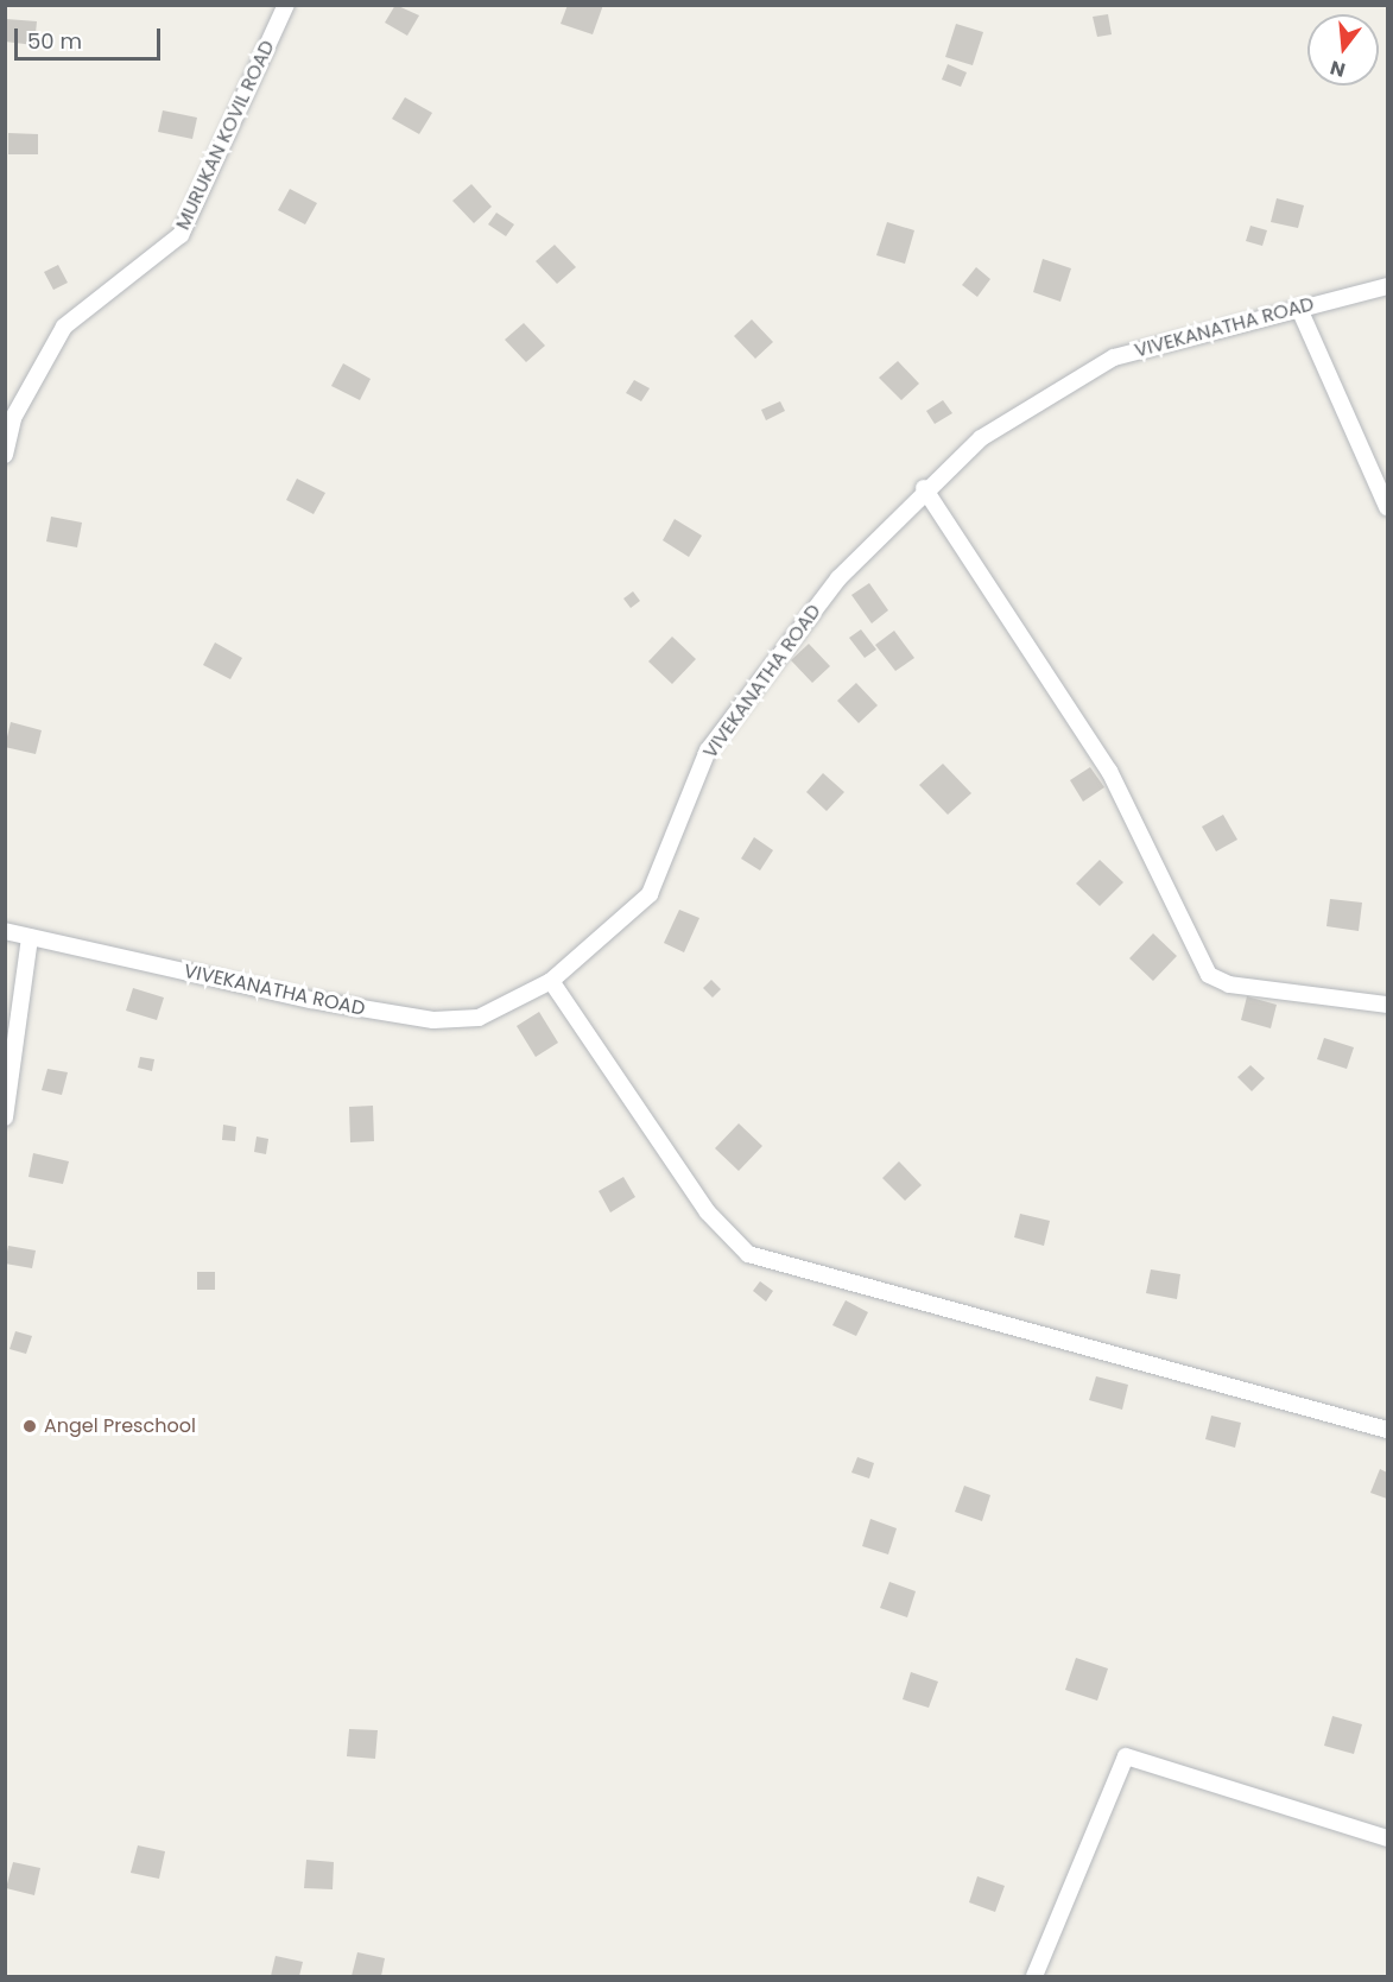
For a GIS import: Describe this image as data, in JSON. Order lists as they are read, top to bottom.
{
  "streets": {
    "street": ["MURUKAN KOVIL ROAD", "VIVEKANATHA ROAD"]
  },
  "places": ["Angel Preschool"],
  "scale_bar": "50 m",
  "north": "bottom"
}
